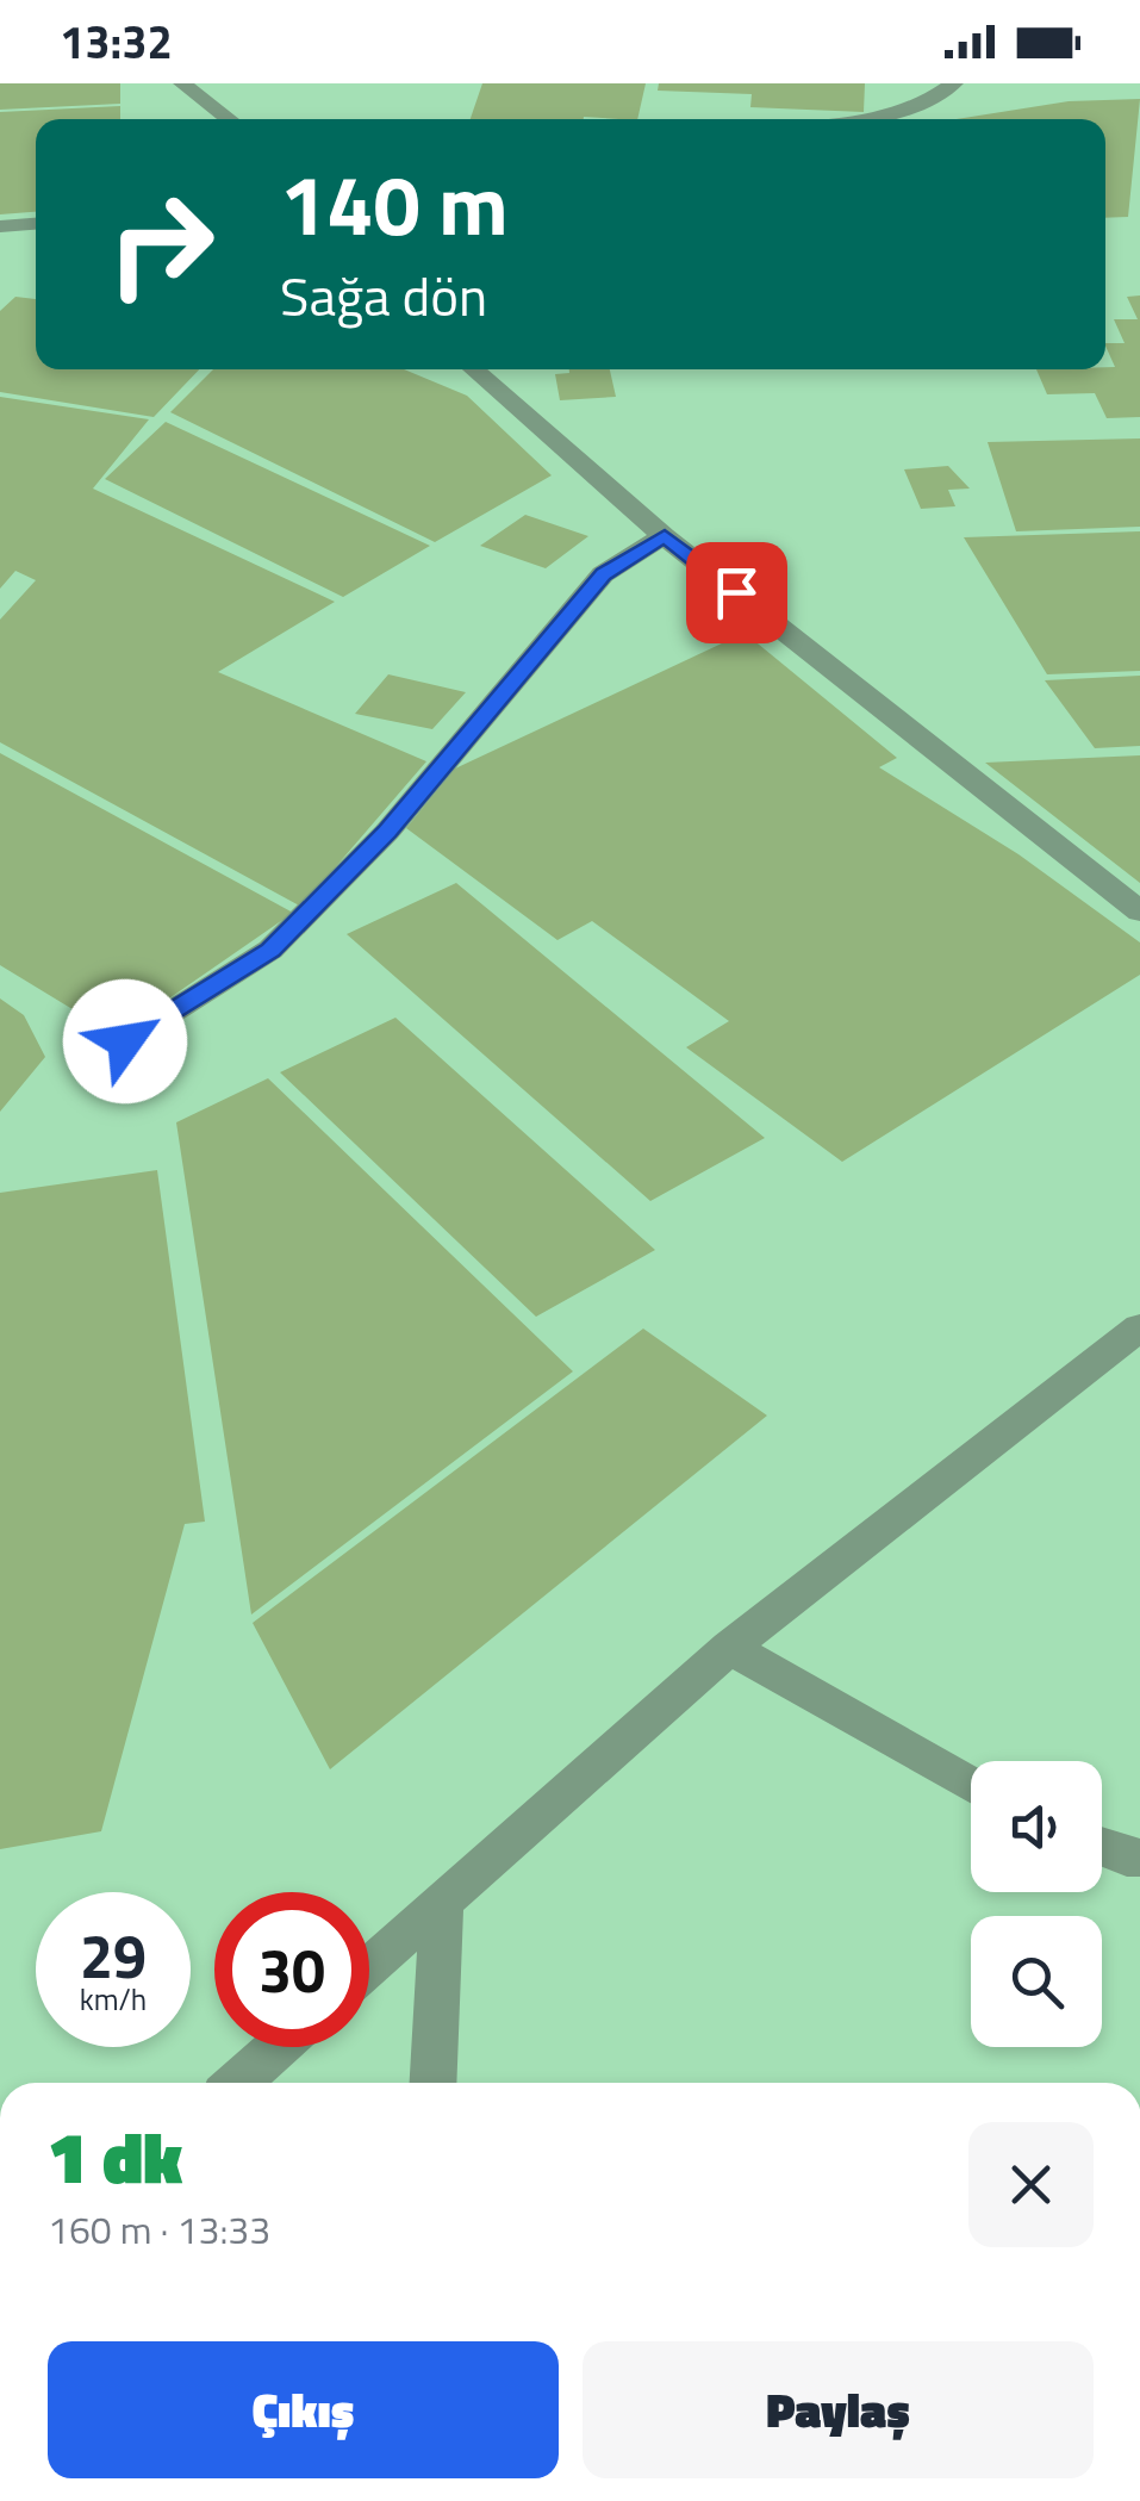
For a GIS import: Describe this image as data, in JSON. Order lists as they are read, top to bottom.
{
  "page": {
    "status": "13:32",
    "turn": ["140 m", "Sağa dön"],
    "speed": "29 km/h",
    "limit": "30",
    "heading": ["1 dk", "160 m · 13:33"],
    "buttons": ["Çıkış", "Paylaş"]
  }
}
